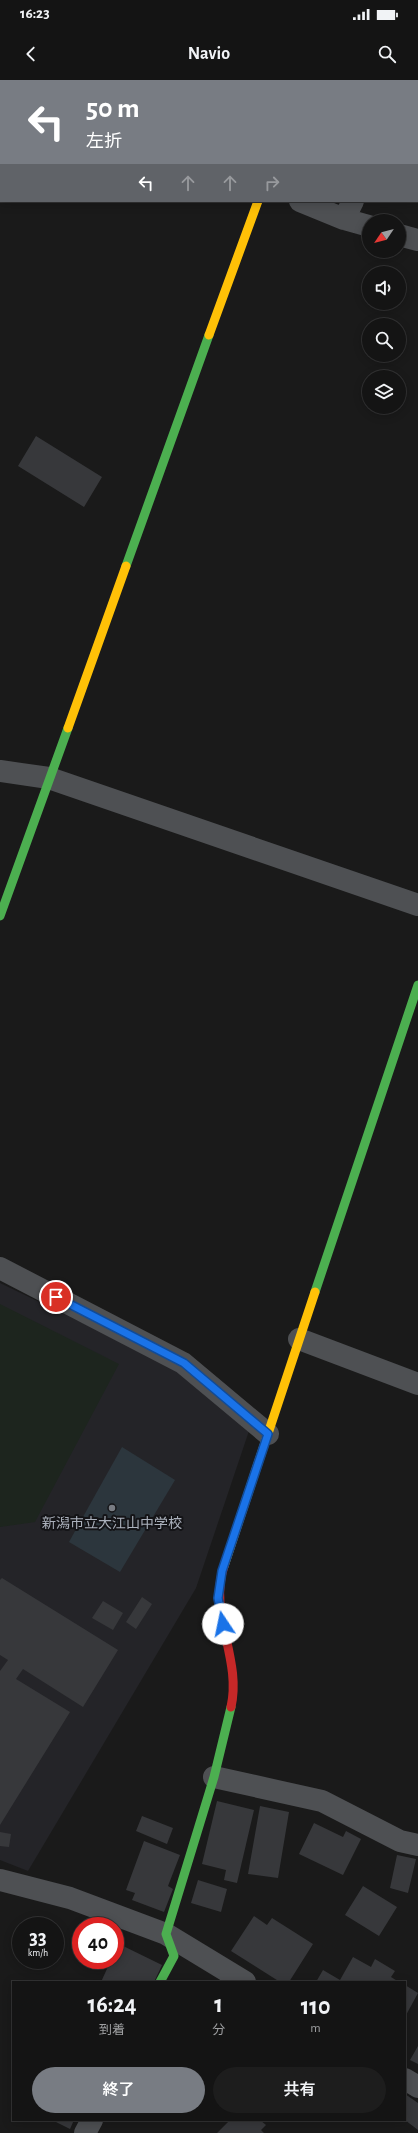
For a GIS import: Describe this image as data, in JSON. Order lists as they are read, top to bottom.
{
  "places": ["新潟市立大江山中学校"],
  "north": "bottom left",
  "page": {
    "status": "16:23",
    "header": "Navio",
    "turn": ["50 m", "左折"],
    "speed": "33 km/h",
    "limit": "40",
    "eta": [
      "16:24",
      "到着",
      "1",
      "分",
      "110",
      "m"
    ],
    "buttons": ["終了", "共有"]
  }
}
